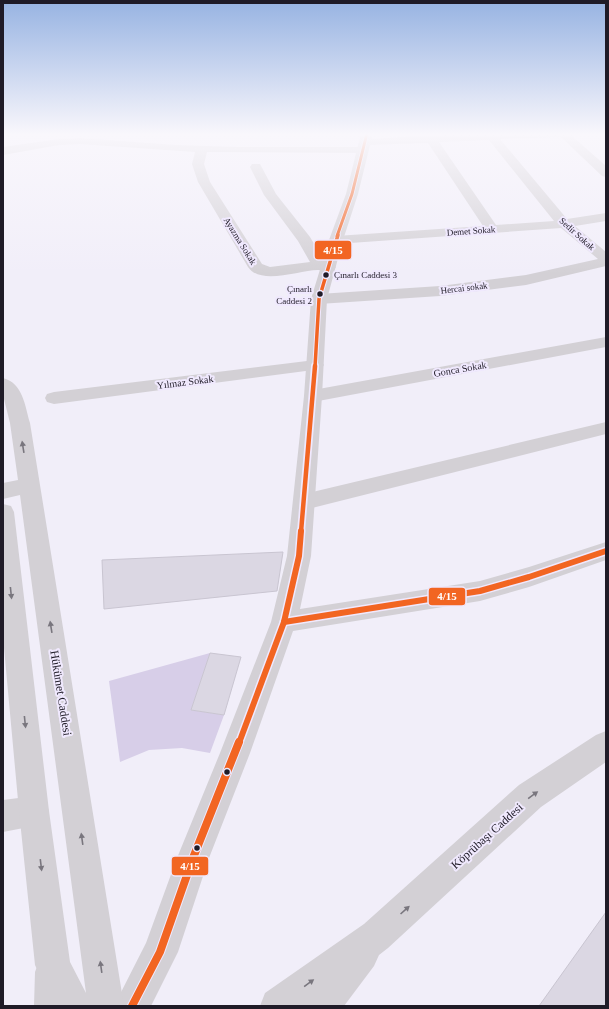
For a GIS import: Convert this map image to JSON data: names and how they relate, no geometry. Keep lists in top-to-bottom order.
{
  "streets": {
    "street": [
      "Demet Sokak",
      "Sedir Sokak",
      "Ayazma Sokak",
      "Hercai sokak",
      "Gonca Sokak",
      "Yılmaz Sokak",
      "Hükümet Caddesi",
      "Köprübaşı Caddesi"
    ]
  },
  "crossings": [
    ["Demet Sokak", "Sedir Sokak"],
    ["Sedir Sokak", "Hercai sokak"]
  ],
  "one_way": ["Köprübaşı Caddesi"],
  "places": ["Çınarlı Caddesi 3", "Çınarlı Caddesi 2"],
  "lines": ["transit line 4/15"]
}
